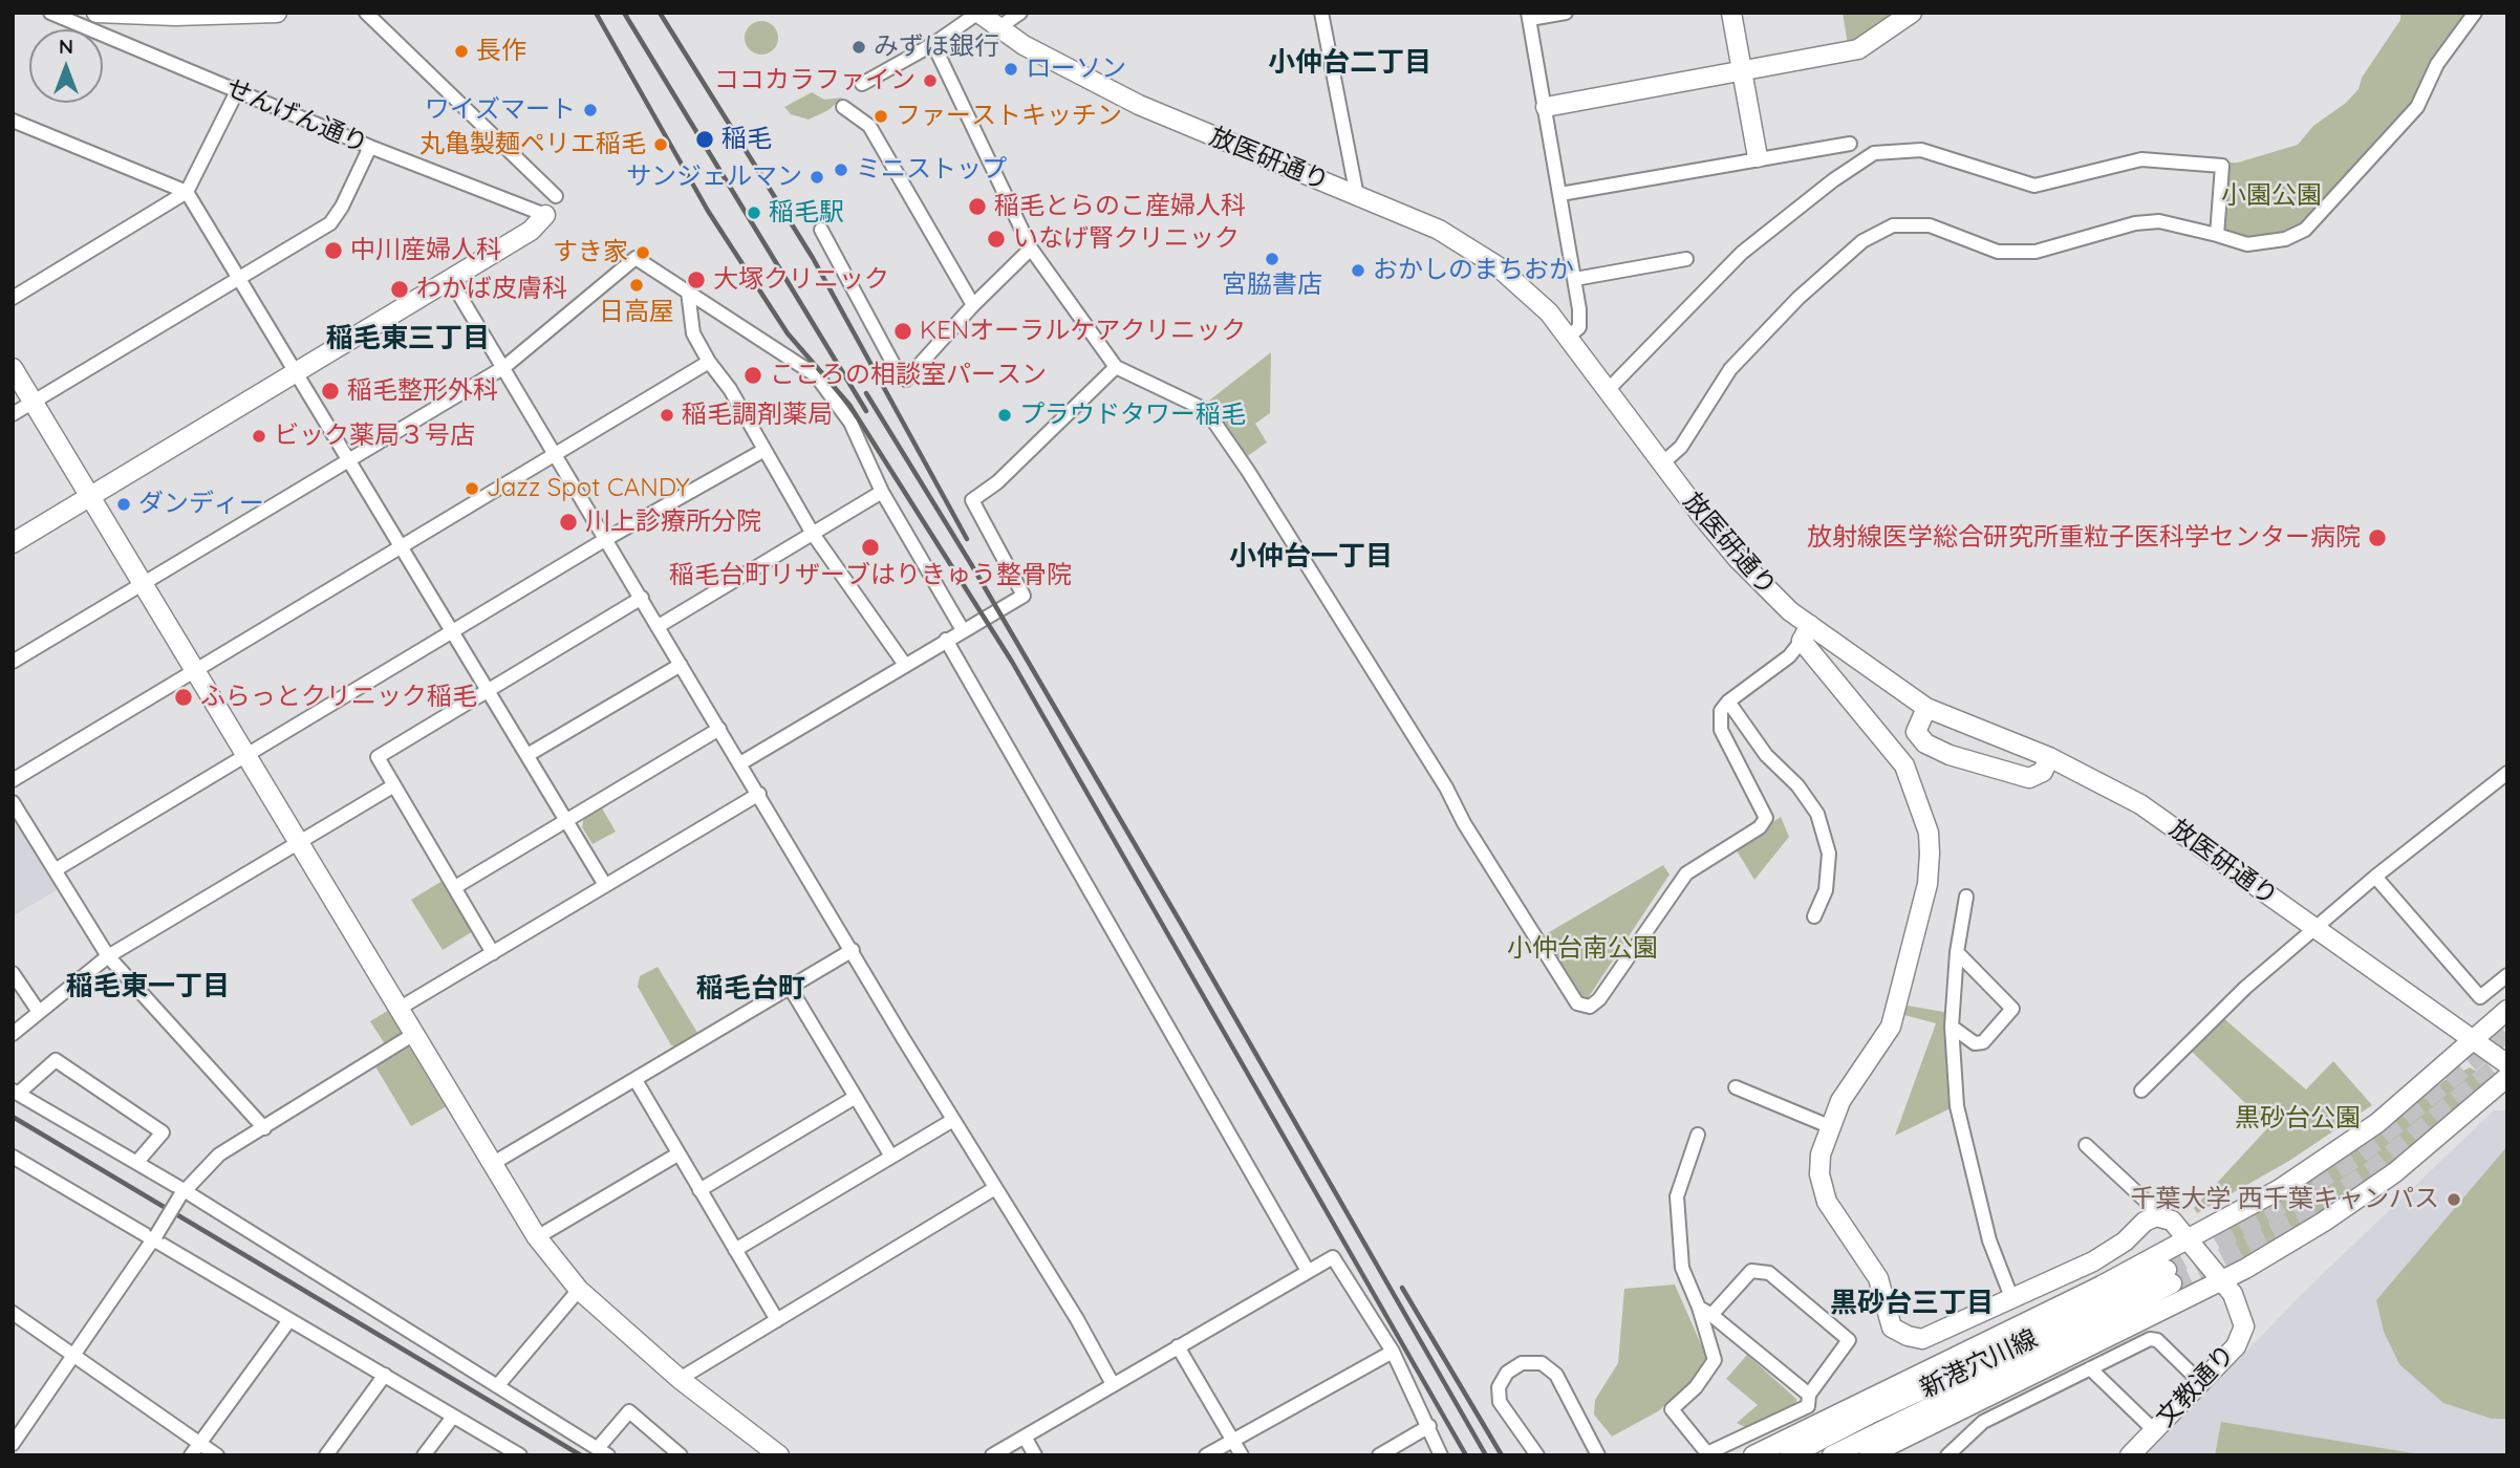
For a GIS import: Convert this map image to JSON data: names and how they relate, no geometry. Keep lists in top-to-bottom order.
{
  "streets": {
    "street": [
      "せんげん通り",
      "放医研通り",
      "新港穴川線",
      "文教通り"
    ]
  },
  "districts": [
    "小仲台二丁目",
    "稲毛東三丁目",
    "小仲台一丁目",
    "稲毛東一丁目",
    "稲毛台町",
    "黒砂台三丁目"
  ],
  "parks": ["小園公園", "小仲台南公園", "黒砂台公園"],
  "places": [
    "みずほ銀行",
    "長作",
    "ローソン",
    "ココカラファイン",
    "ワイズマート",
    "ファーストキッチン",
    "稲毛",
    "丸亀製麺ペリエ稲毛",
    "ミニストップ",
    "サンジェルマン",
    "稲毛とらのこ産婦人科",
    "稲毛駅",
    "いなげ腎クリニック",
    "中川産婦人科",
    "すき家",
    "宮脇書店",
    "おかしのまちおか",
    "大塚クリニック",
    "日高屋",
    "わかば皮膚科",
    "KENオーラルケアクリニック",
    "こころの相談室パースン",
    "稲毛整形外科",
    "稲毛調剤薬局",
    "プラウドタワー稲毛",
    "ビック薬局３号店",
    "Jazz Spot CANDY",
    "ダンディー",
    "川上診療所分院",
    "放射線医学総合研究所重粒子医科学センター病院",
    "稲毛台町リザーブはりきゅう整骨院",
    "ふらっとクリニック稲毛",
    "千葉大学 西千葉キャンパス"
  ],
  "north": "top"
}
